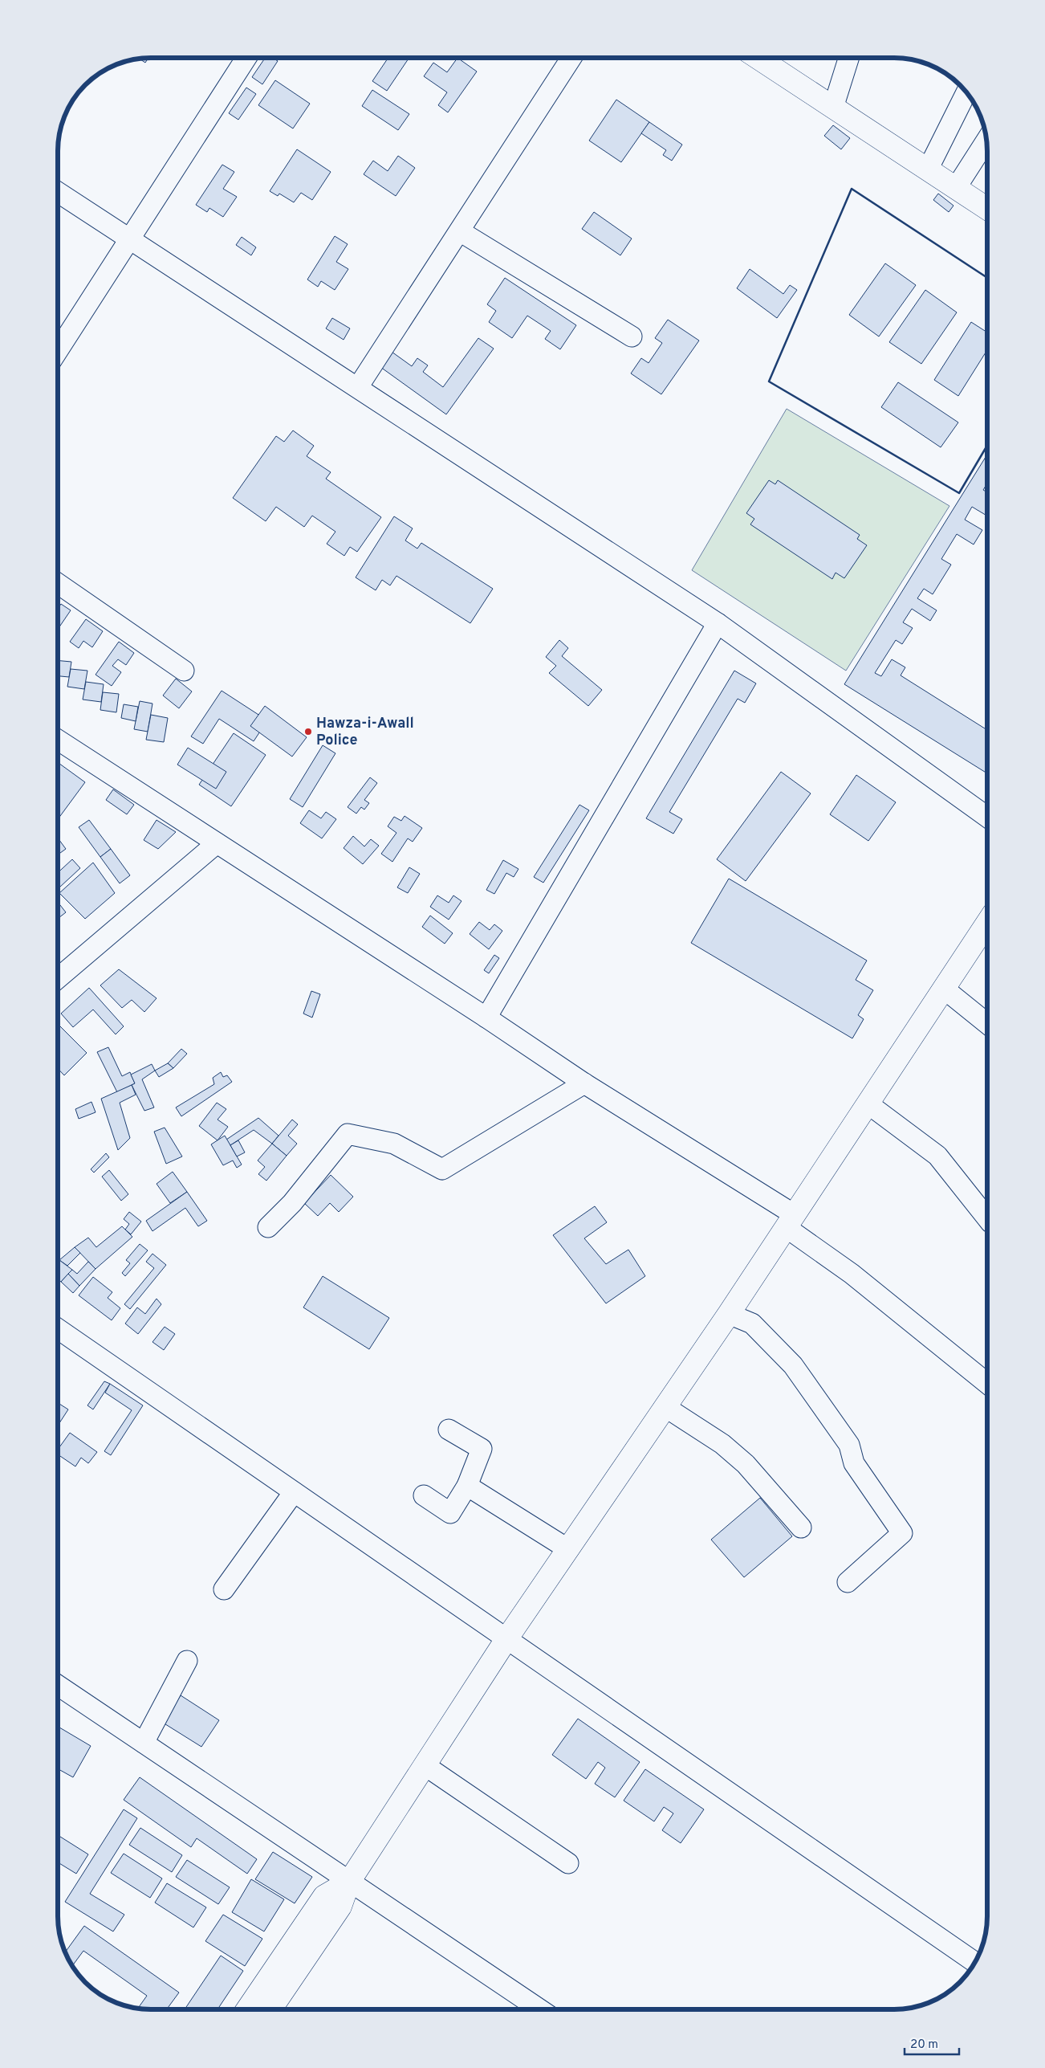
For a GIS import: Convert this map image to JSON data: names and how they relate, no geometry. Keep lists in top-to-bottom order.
{
  "places": ["Hawza-i-Awall Police"],
  "scale_bar": "20 m"
}
